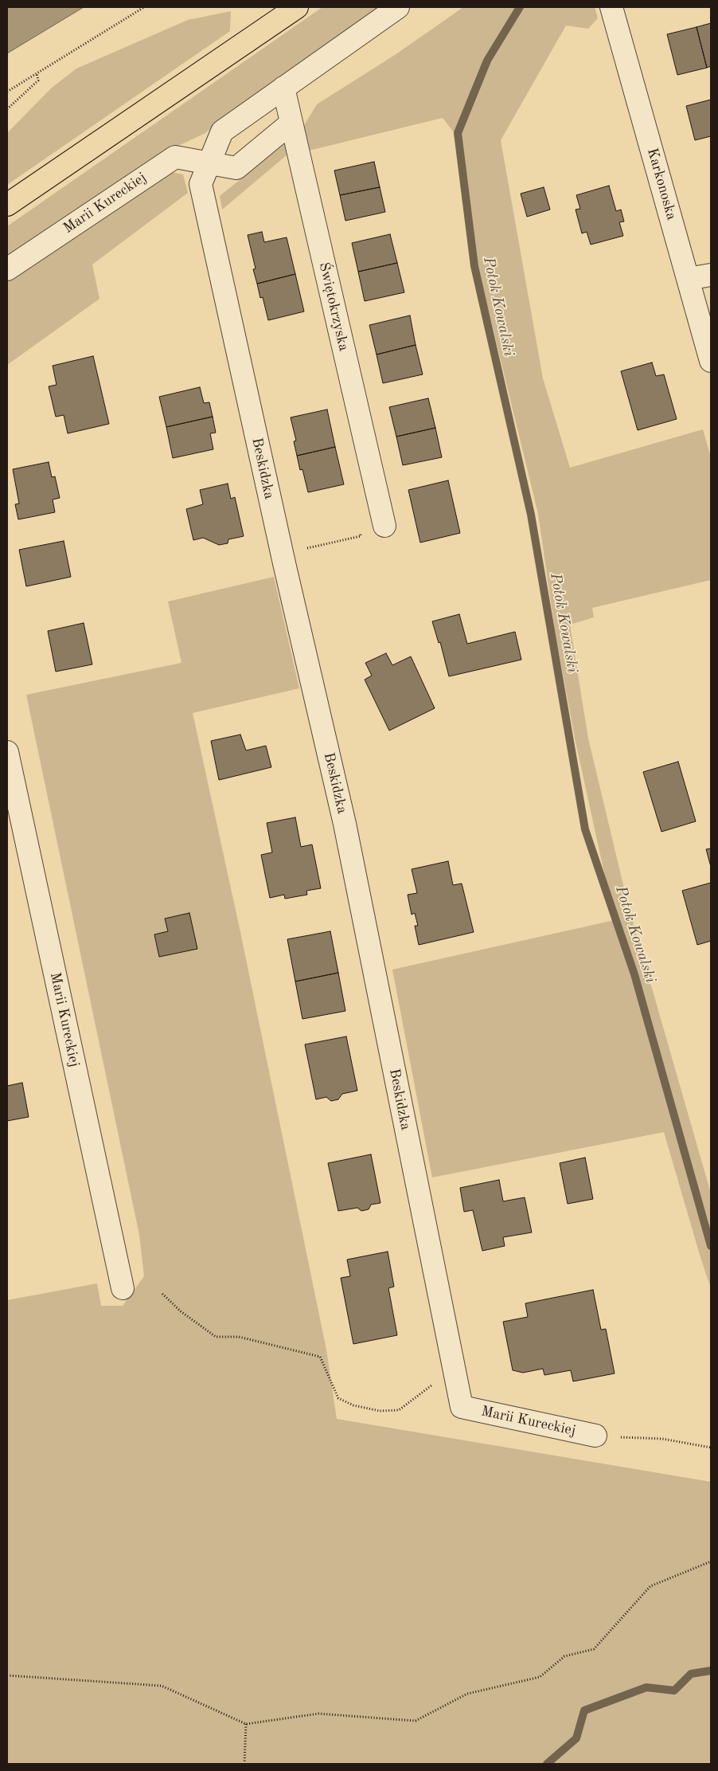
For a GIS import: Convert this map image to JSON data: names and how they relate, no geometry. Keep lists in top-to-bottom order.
{
  "streets": {
    "street": [
      "Karkonoska",
      "Marii Kureckiej",
      "Świętokrzyska",
      "Beskidzka"
    ]
  },
  "crossings": [
    ["Marii Kureckiej", "Świętokrzyska"],
    ["Marii Kureckiej", "Beskidzka"]
  ],
  "water": ["Potok Kowalski"]
}
